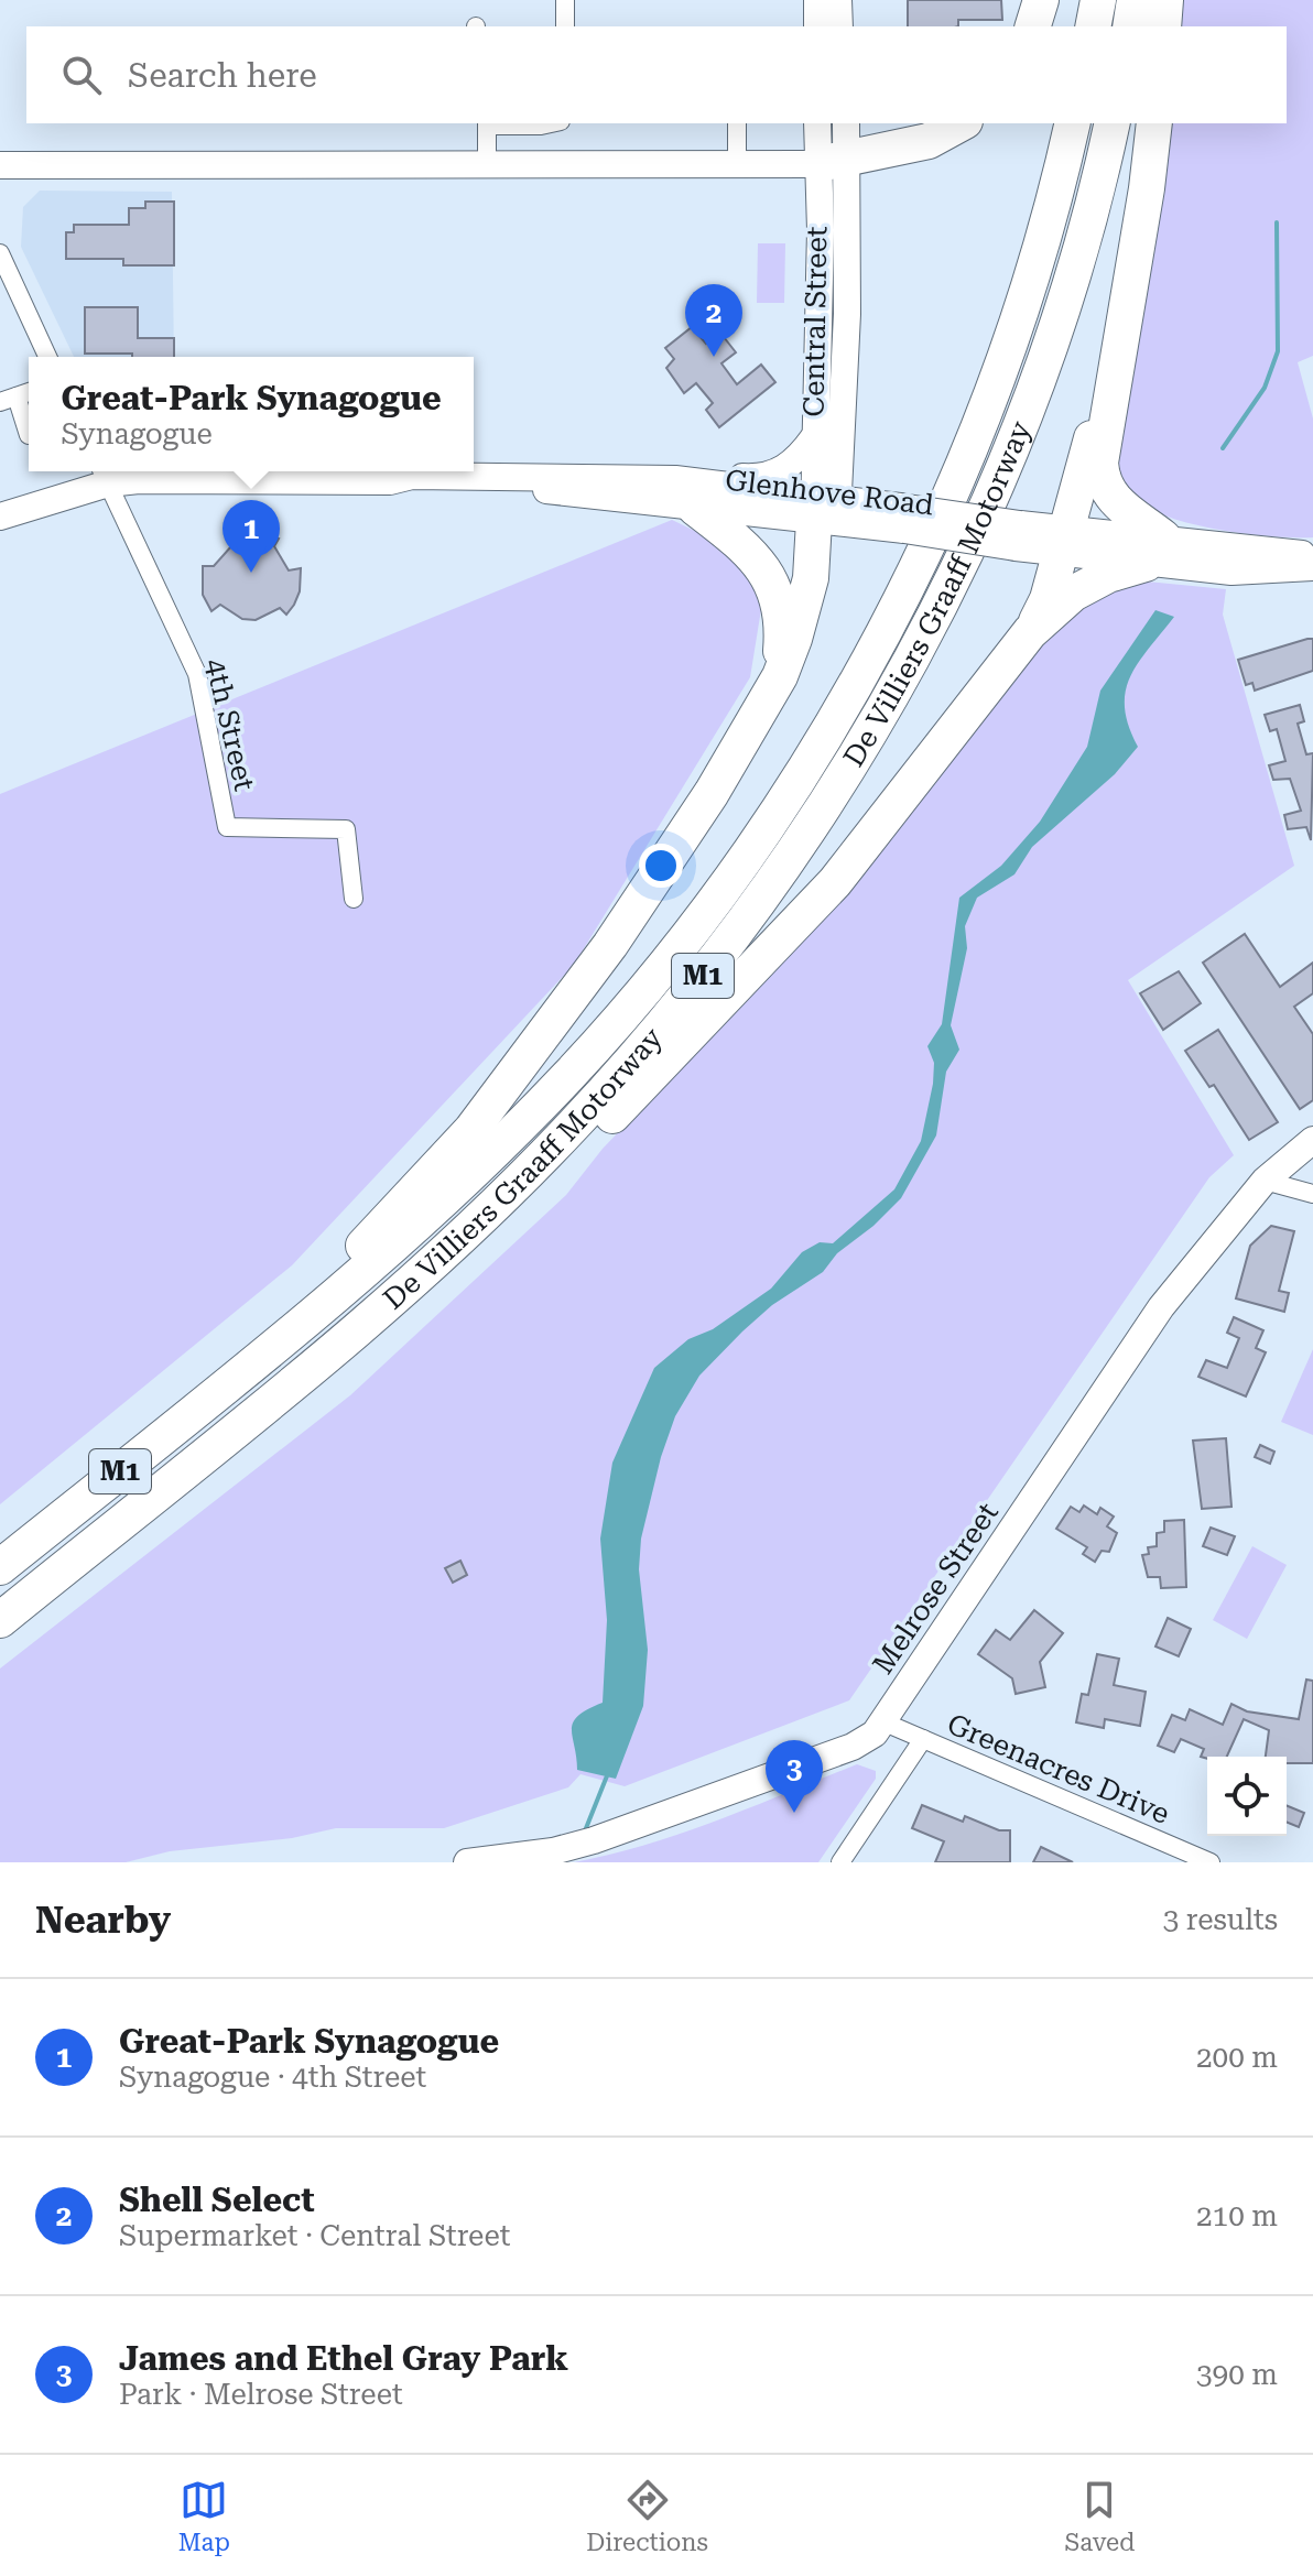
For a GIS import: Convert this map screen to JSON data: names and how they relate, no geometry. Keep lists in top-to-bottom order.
{
  "streets": {
    "highway": ["De Villiers Graaff Motorway", "M1"],
    "main road": ["Central Street", "Glenhove Road", "Melrose Street"],
    "street": ["4th Street", "Greenacres Drive"]
  },
  "crossings": [
    ["Central Street", "Glenhove Road"],
    ["Glenhove Road", "4th Street"],
    ["Melrose Street", "Greenacres Drive"]
  ],
  "page": {
    "search": "Search here",
    "pins": ["2", "1", "3"],
    "popup": ["Great-Park Synagogue", "Synagogue"],
    "heading": ["Nearby", "3 results"],
    "list": [
      {
        "mark": "1",
        "name": "Great-Park Synagogue",
        "note": "Synagogue · 4th Street",
        "value": "200 m"
      },
      {
        "mark": "2",
        "name": "Shell Select",
        "note": "Supermarket · Central Street",
        "value": "210 m"
      },
      {
        "mark": "3",
        "name": "James and Ethel Gray Park",
        "note": "Park · Melrose Street",
        "value": "390 m"
      }
    ],
    "nav": ["Map", "Directions", "Saved"]
  }
}
